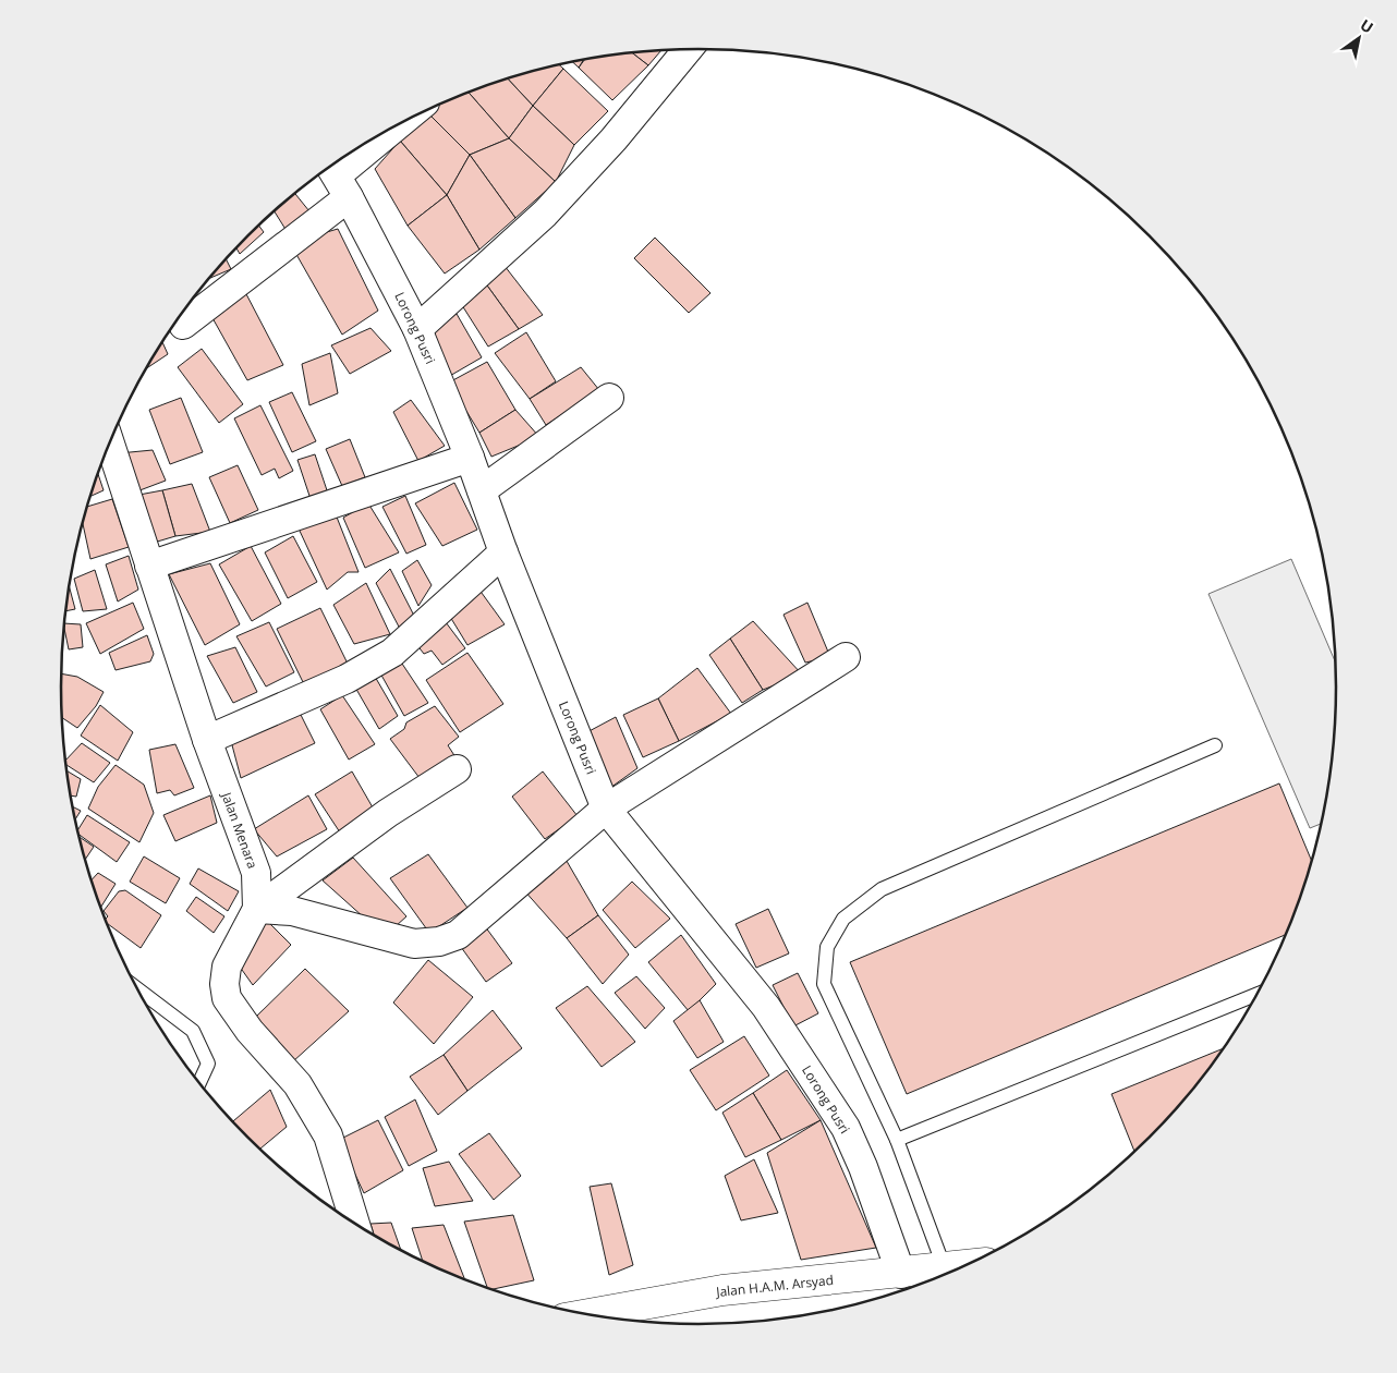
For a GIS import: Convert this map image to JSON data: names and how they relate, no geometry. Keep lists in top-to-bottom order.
{
  "streets": {
    "highway": ["Jalan H.A.M. Arsyad"],
    "street": ["Lorong Pusri", "Jalan Menara"]
  },
  "crossings": [
    ["Lorong Pusri", "Jalan H.A.M. Arsyad"]
  ],
  "north": "top right"
}
